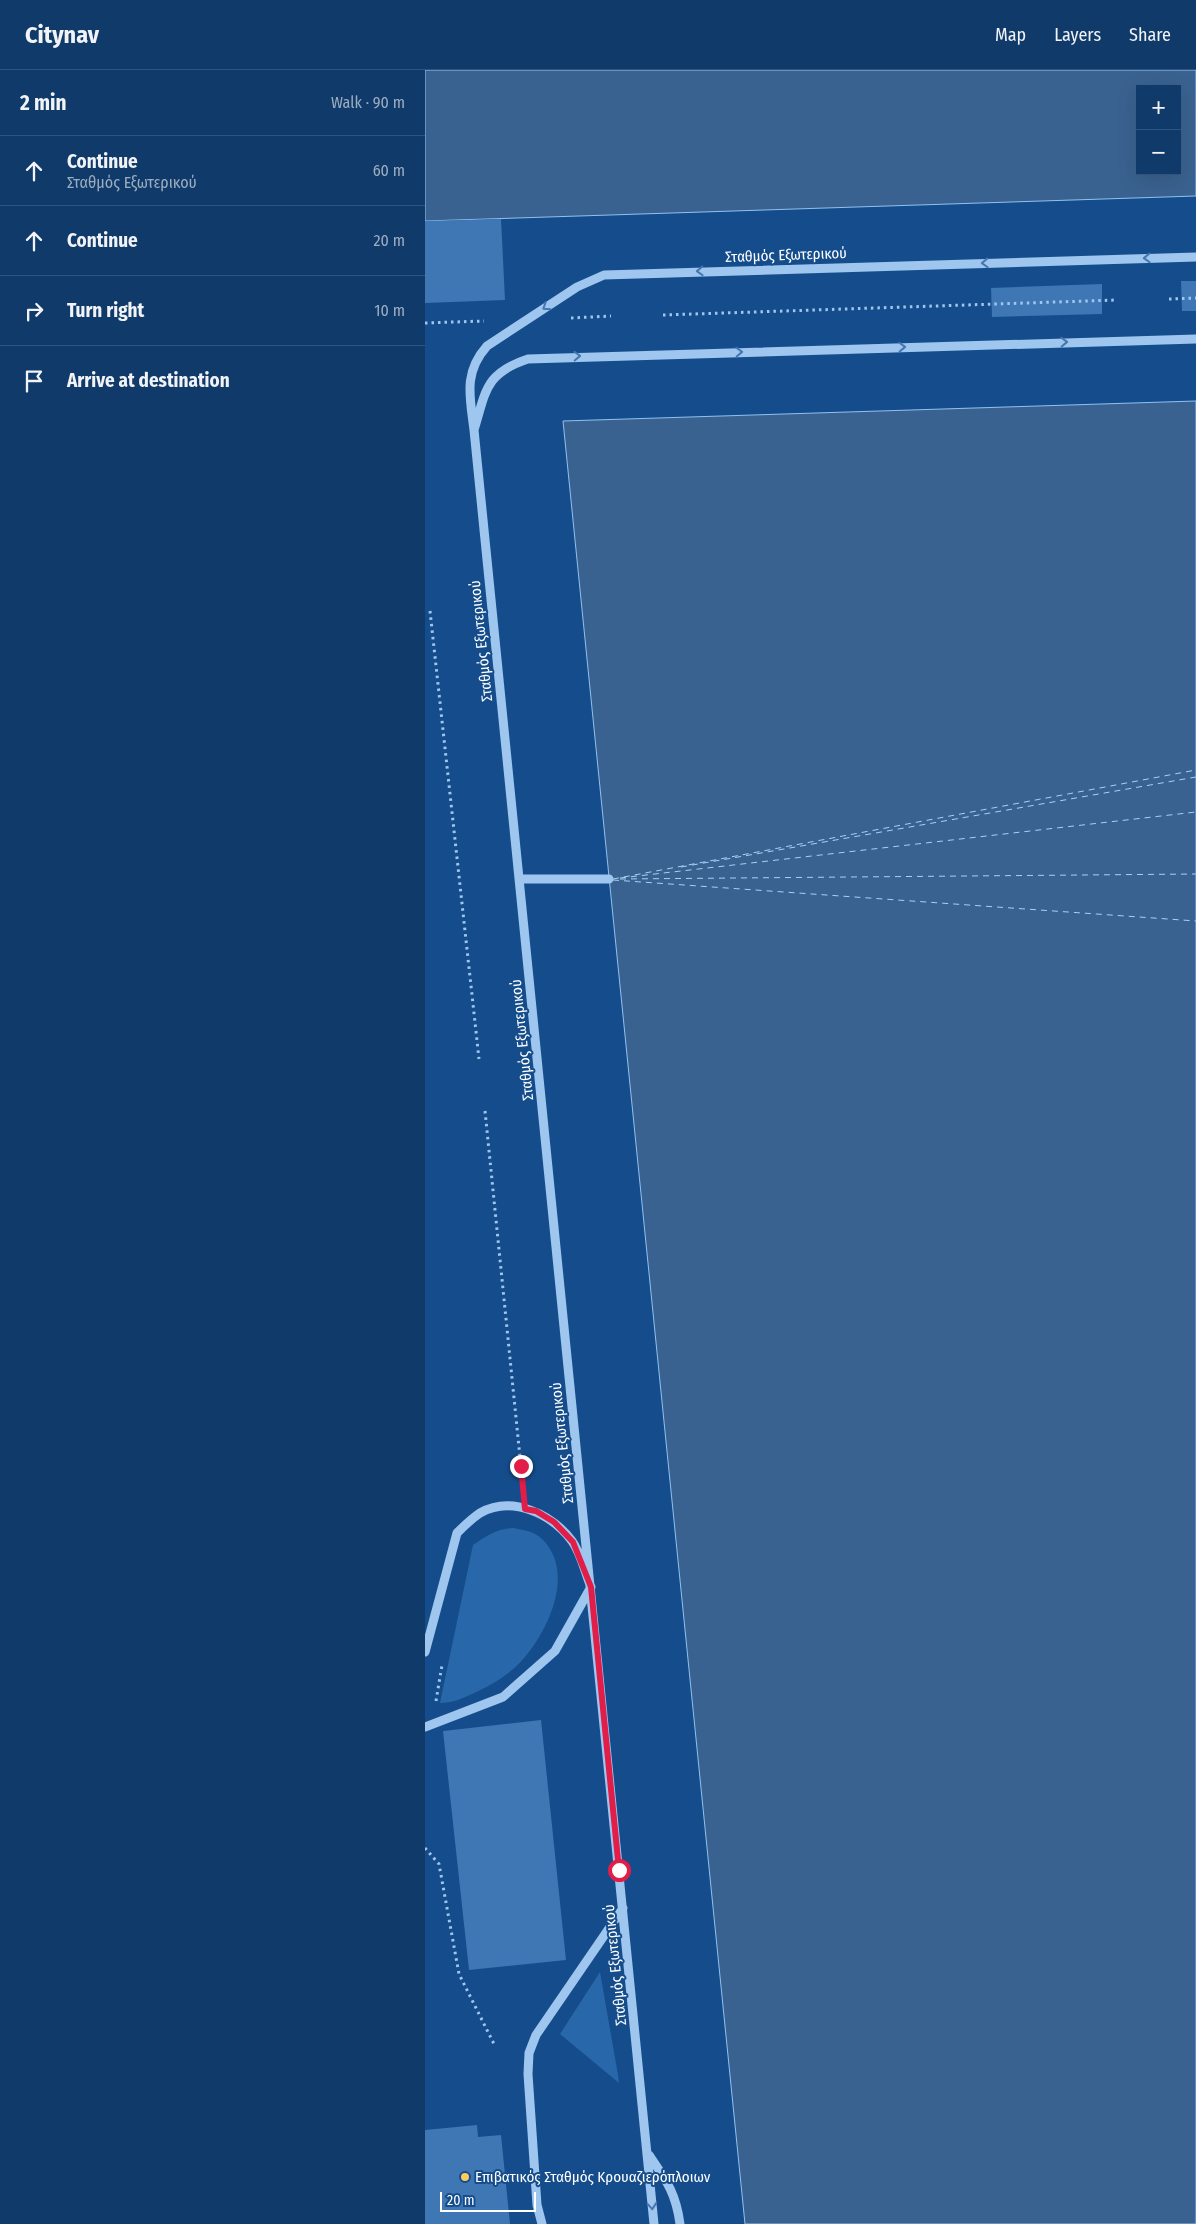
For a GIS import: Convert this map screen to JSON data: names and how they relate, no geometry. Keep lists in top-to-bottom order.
{
  "streets": {
    "lane": ["Σταθμός Εξωτερικού"]
  },
  "places": ["Επιβατικός Σταθμός Κρουαζιερόπλοιων"],
  "scale_bar": "20 m",
  "page": {
    "header": "Citynav",
    "nav": ["Map", "Layers", "Share"],
    "heading": ["2 min", "Walk · 90 m"],
    "map_buttons": ["+", "−"],
    "list": [
      ["Continue", "Σταθμός Εξωτερικού", "60 m"],
      ["Continue", "20 m"],
      ["Turn right", "10 m"],
      "Arrive at destination"
    ],
    "scale": "20 m"
  }
}
